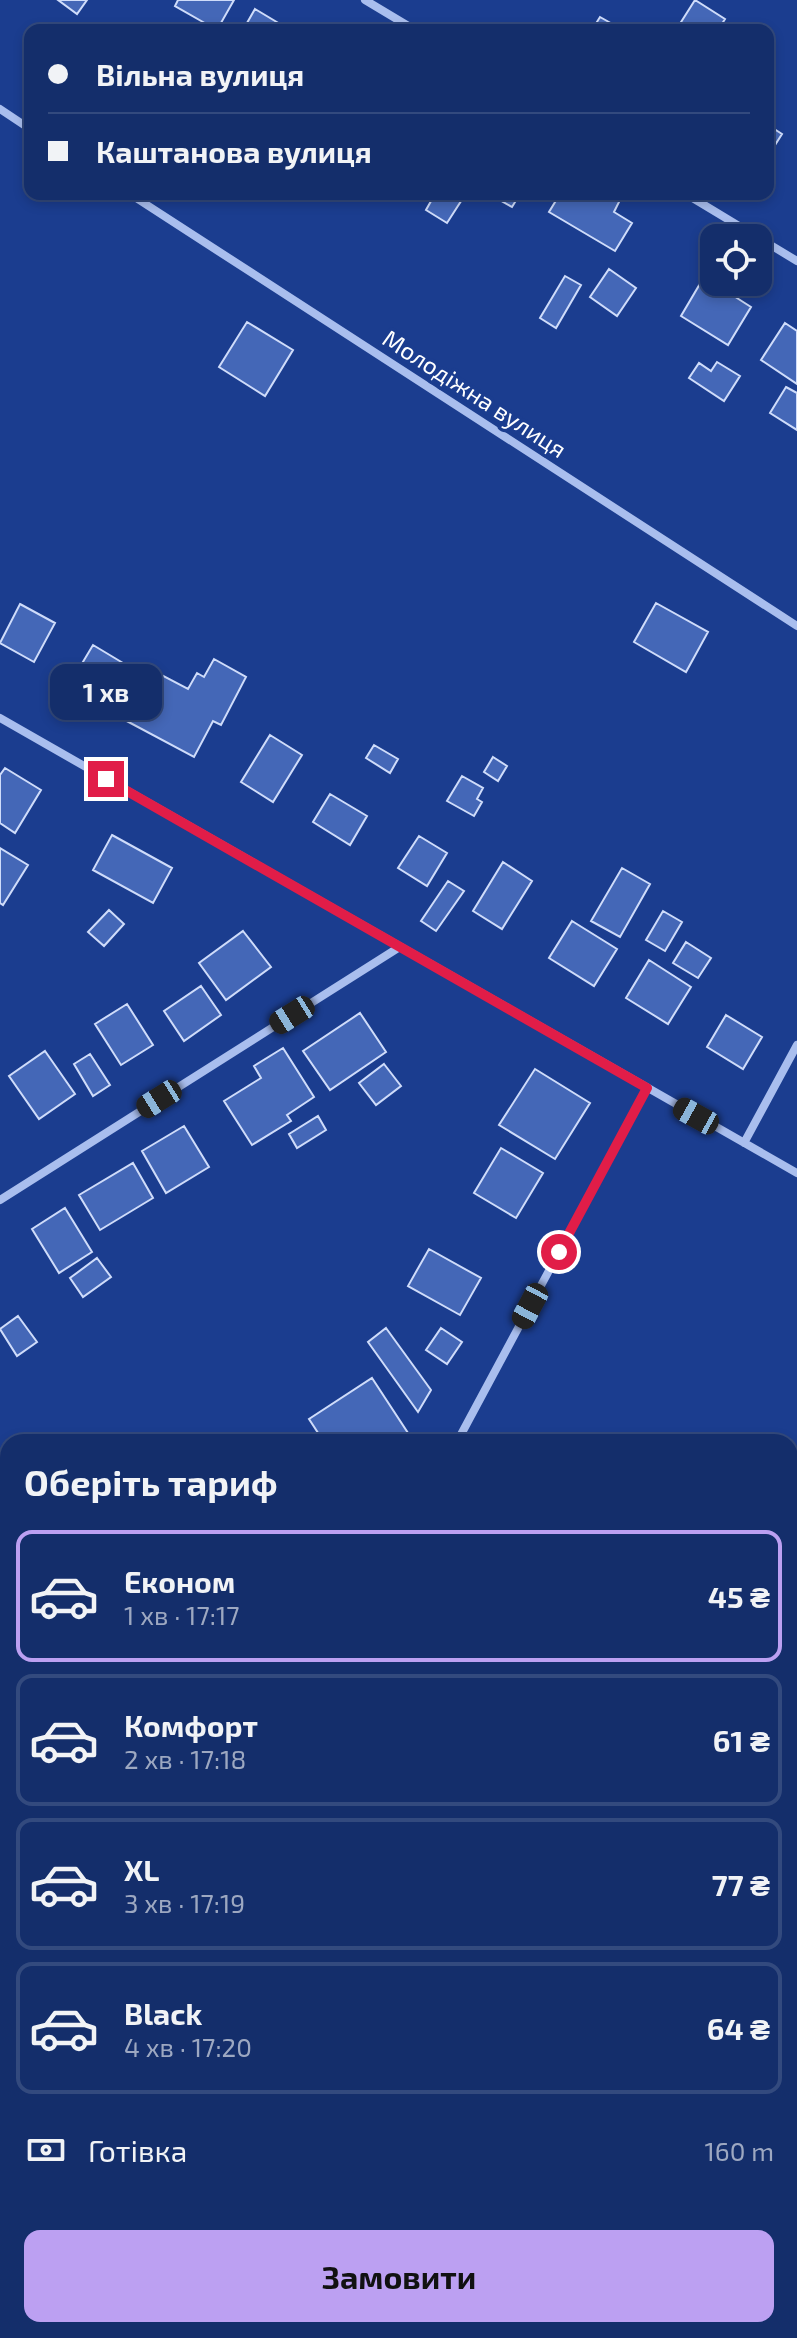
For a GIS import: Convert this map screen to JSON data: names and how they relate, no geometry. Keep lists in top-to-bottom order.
{
  "streets": {
    "street": ["Молодіжна вулиця"]
  },
  "page": {
    "banner": ["Вільна вулиця", "Каштанова вулиця"],
    "bubble": "1 хв",
    "heading": "Оберіть тариф",
    "list": [
      {
        "name": "Економ",
        "note": "1 хв · 17:17",
        "value": "45 ₴"
      },
      {
        "name": "Комфорт",
        "note": "2 хв · 17:18",
        "value": "61 ₴"
      },
      {
        "name": "XL",
        "note": "3 хв · 17:19",
        "value": "77 ₴"
      },
      {
        "name": "Black",
        "note": "4 хв · 17:20",
        "value": "64 ₴"
      }
    ],
    "pay": ["Готівка", "160 m"],
    "buttons": "Замовити"
  }
}
